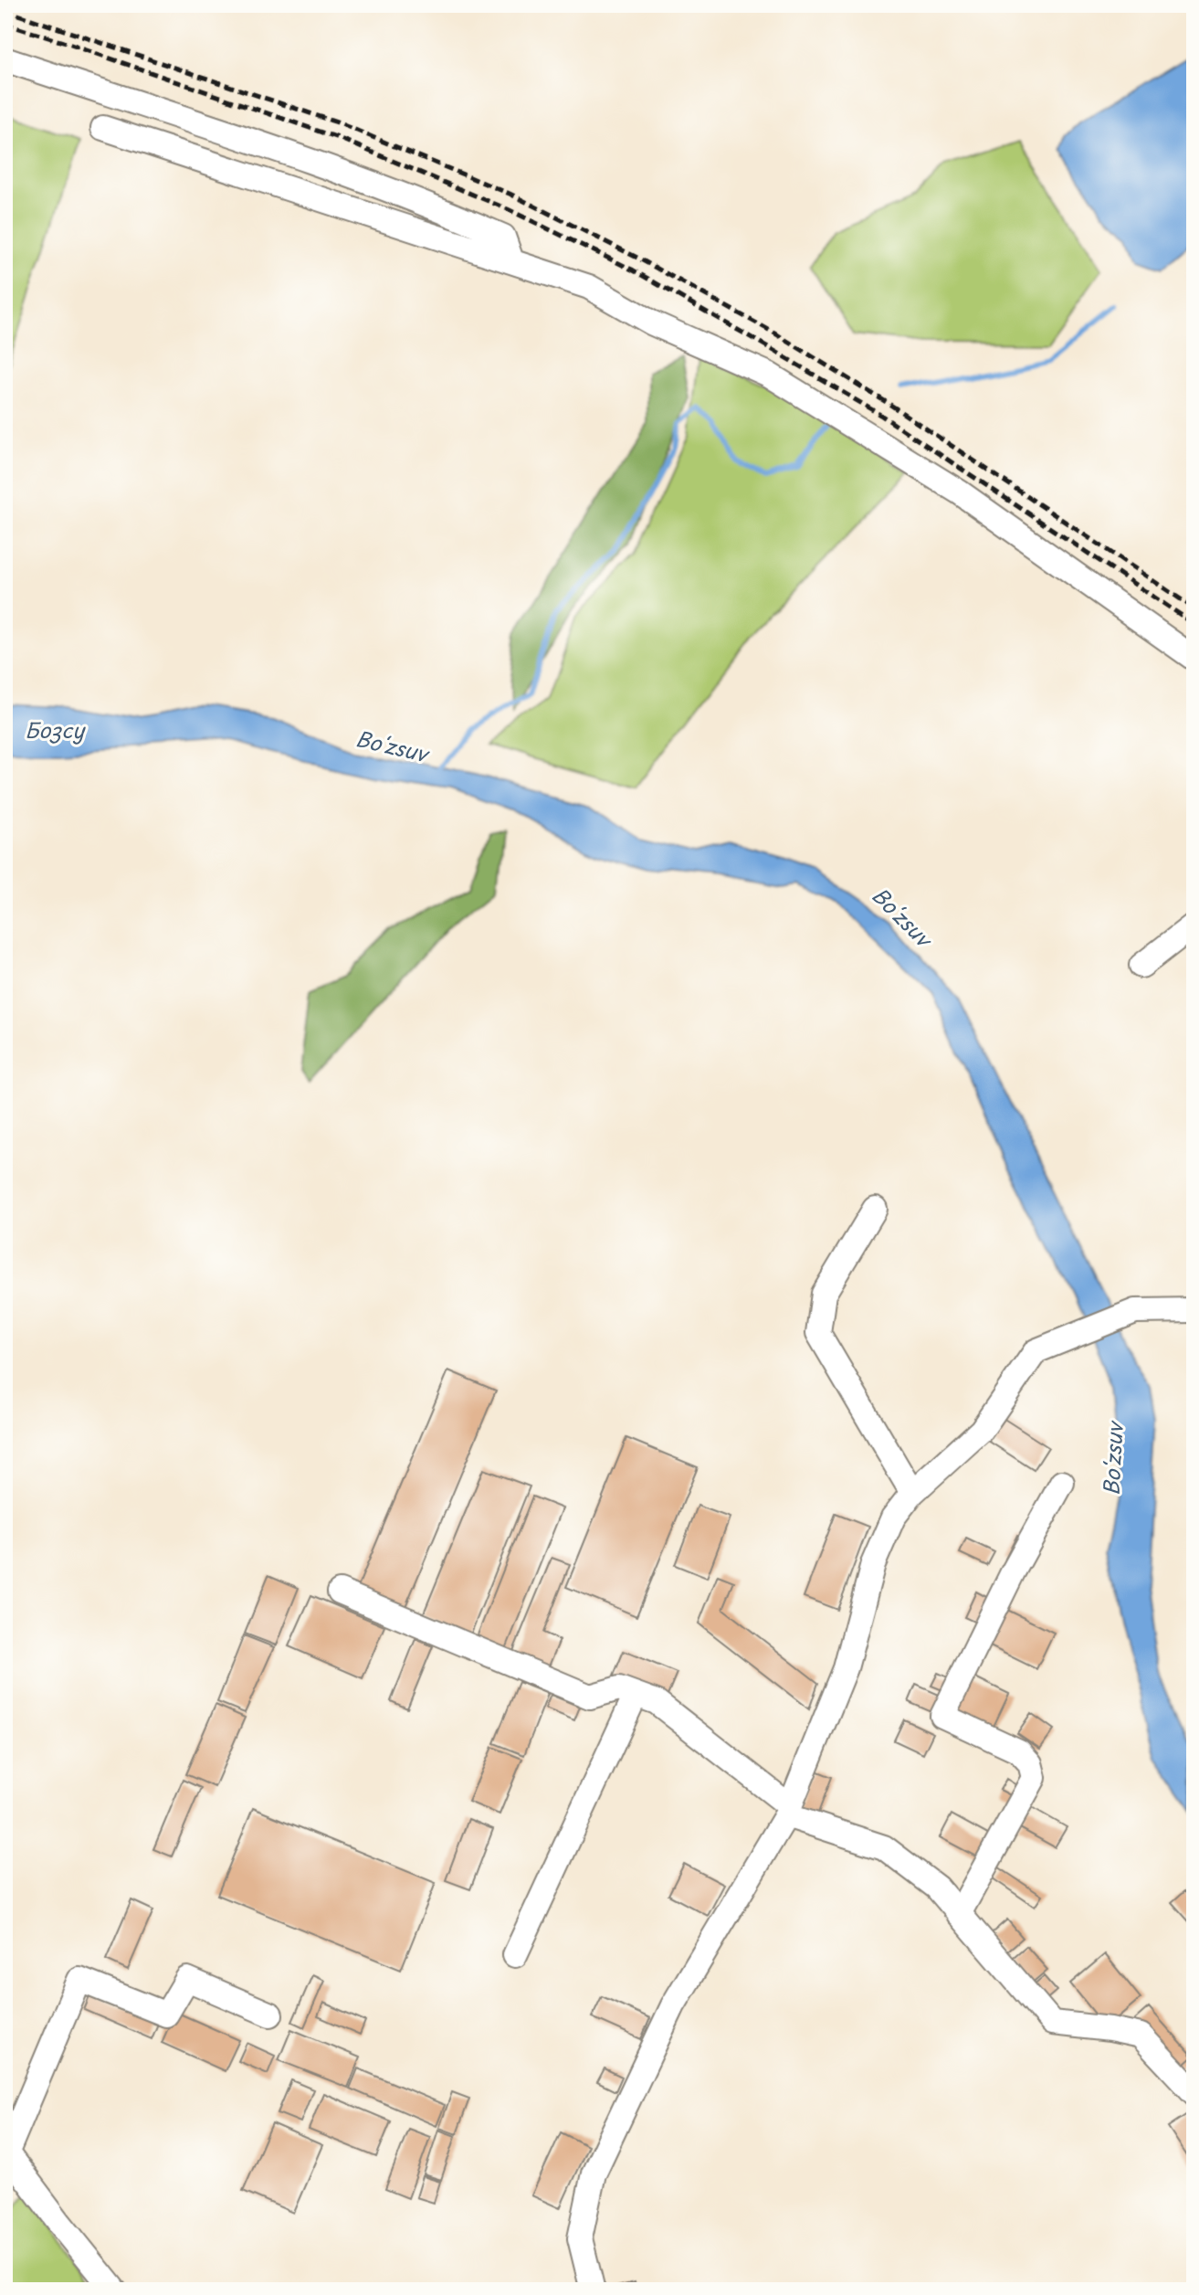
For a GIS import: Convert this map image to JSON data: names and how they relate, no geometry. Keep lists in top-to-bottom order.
{
  "water": ["Бозсу", "Boʻzsuv"]
}
